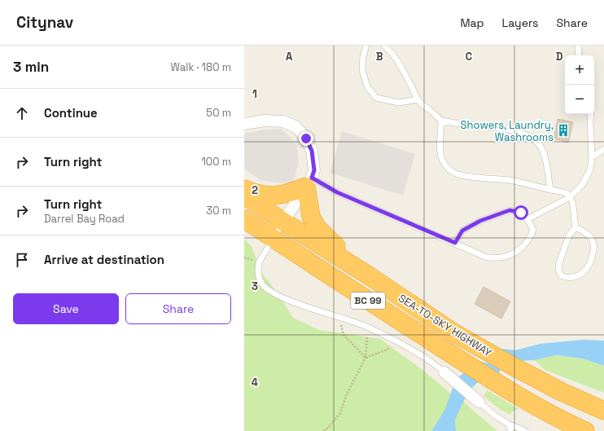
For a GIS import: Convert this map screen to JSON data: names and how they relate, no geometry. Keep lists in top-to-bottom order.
{
  "streets": {
    "highway": ["BC 99", "SEA-TO-SKY HIGHWAY"]
  },
  "places": {
    "building": ["Showers, Laundry, Washrooms"]
  },
  "page": {
    "header": "Citynav",
    "nav": ["Map", "Layers", "Share"],
    "heading": ["3 min", "Walk · 180 m"],
    "map_buttons": ["+", "−"],
    "list": [
      ["Continue", "50 m"],
      ["Turn right", "100 m"],
      ["Turn right", "Darrel Bay Road", "30 m"],
      "Arrive at destination"
    ],
    "buttons": ["Save", "Share"]
  },
  "grid": {
    "columns": [
      "A",
      "B",
      "C",
      "D"
    ],
    "rows": [
      "1",
      "2",
      "3",
      "4"
    ]
  }
}
